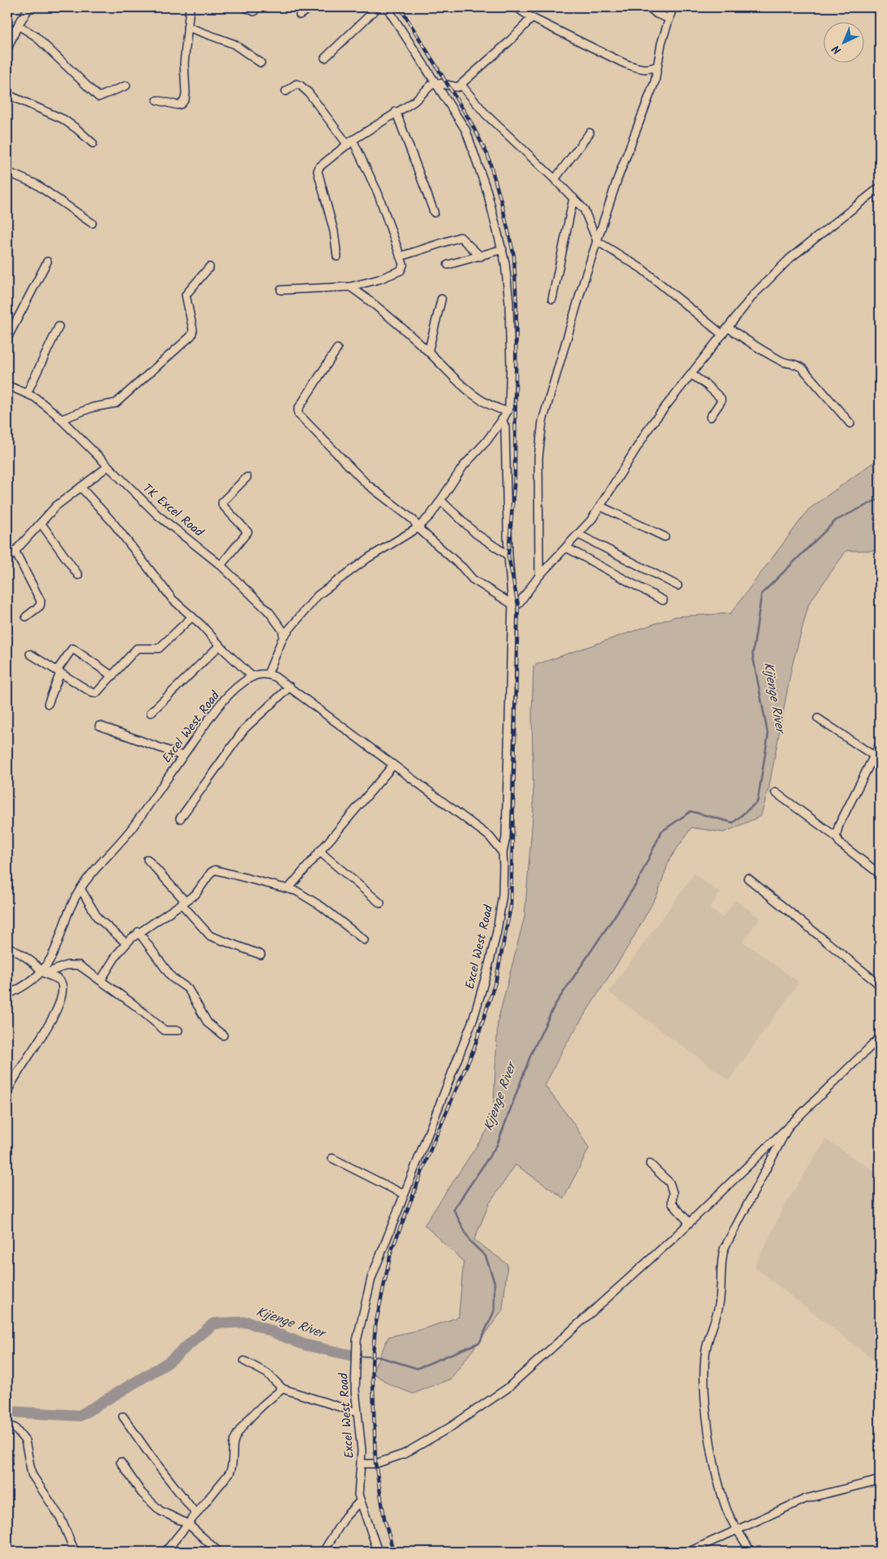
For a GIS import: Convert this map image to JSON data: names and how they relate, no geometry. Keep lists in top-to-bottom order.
{
  "streets": {
    "street": ["TK Excel Road", "Excel West Road"]
  },
  "water": ["Kijenge River"],
  "north": "bottom left"
}
